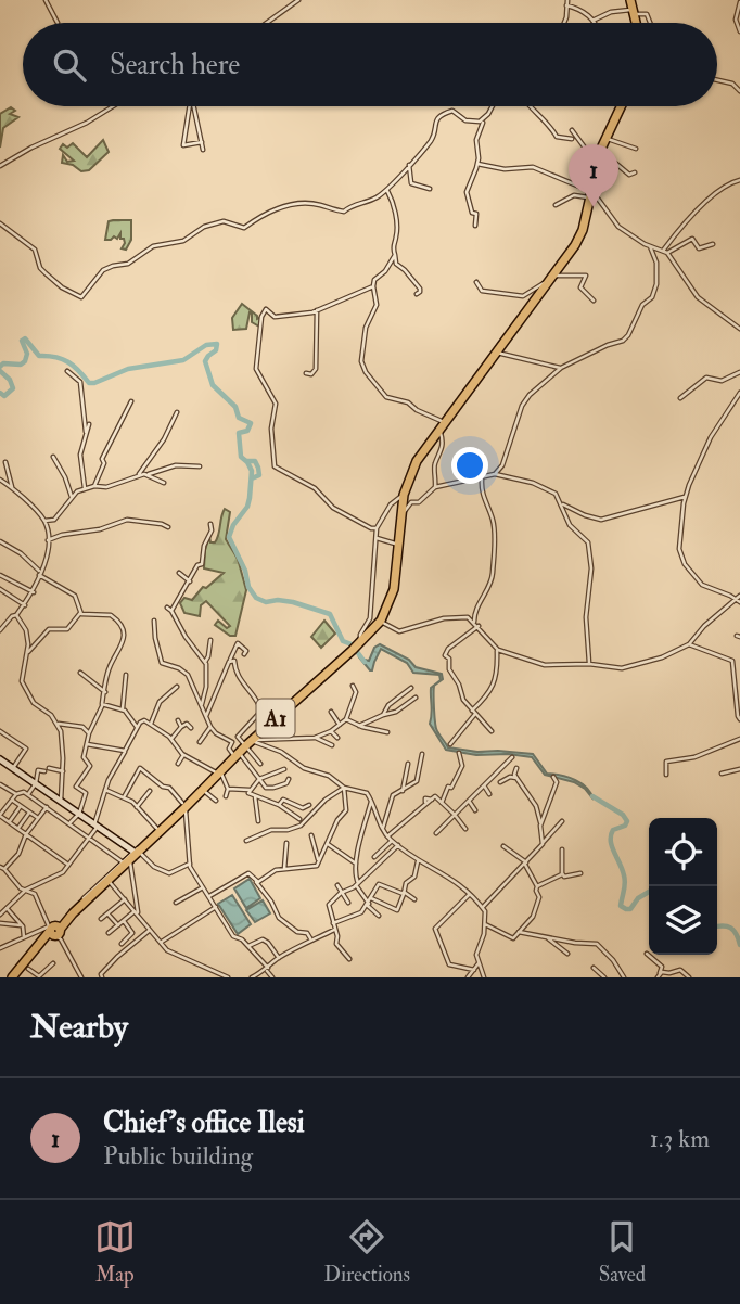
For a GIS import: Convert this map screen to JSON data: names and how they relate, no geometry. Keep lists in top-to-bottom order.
{
  "streets": {
    "highway": ["A1"]
  },
  "page": {
    "search": "Search here",
    "pins": "1",
    "heading": "Nearby",
    "list": [
      {
        "mark": "1",
        "name": "Chief's office Ilesi",
        "note": "Public building",
        "value": "1.3 km"
      }
    ],
    "nav": ["Map", "Directions", "Saved"]
  }
}
